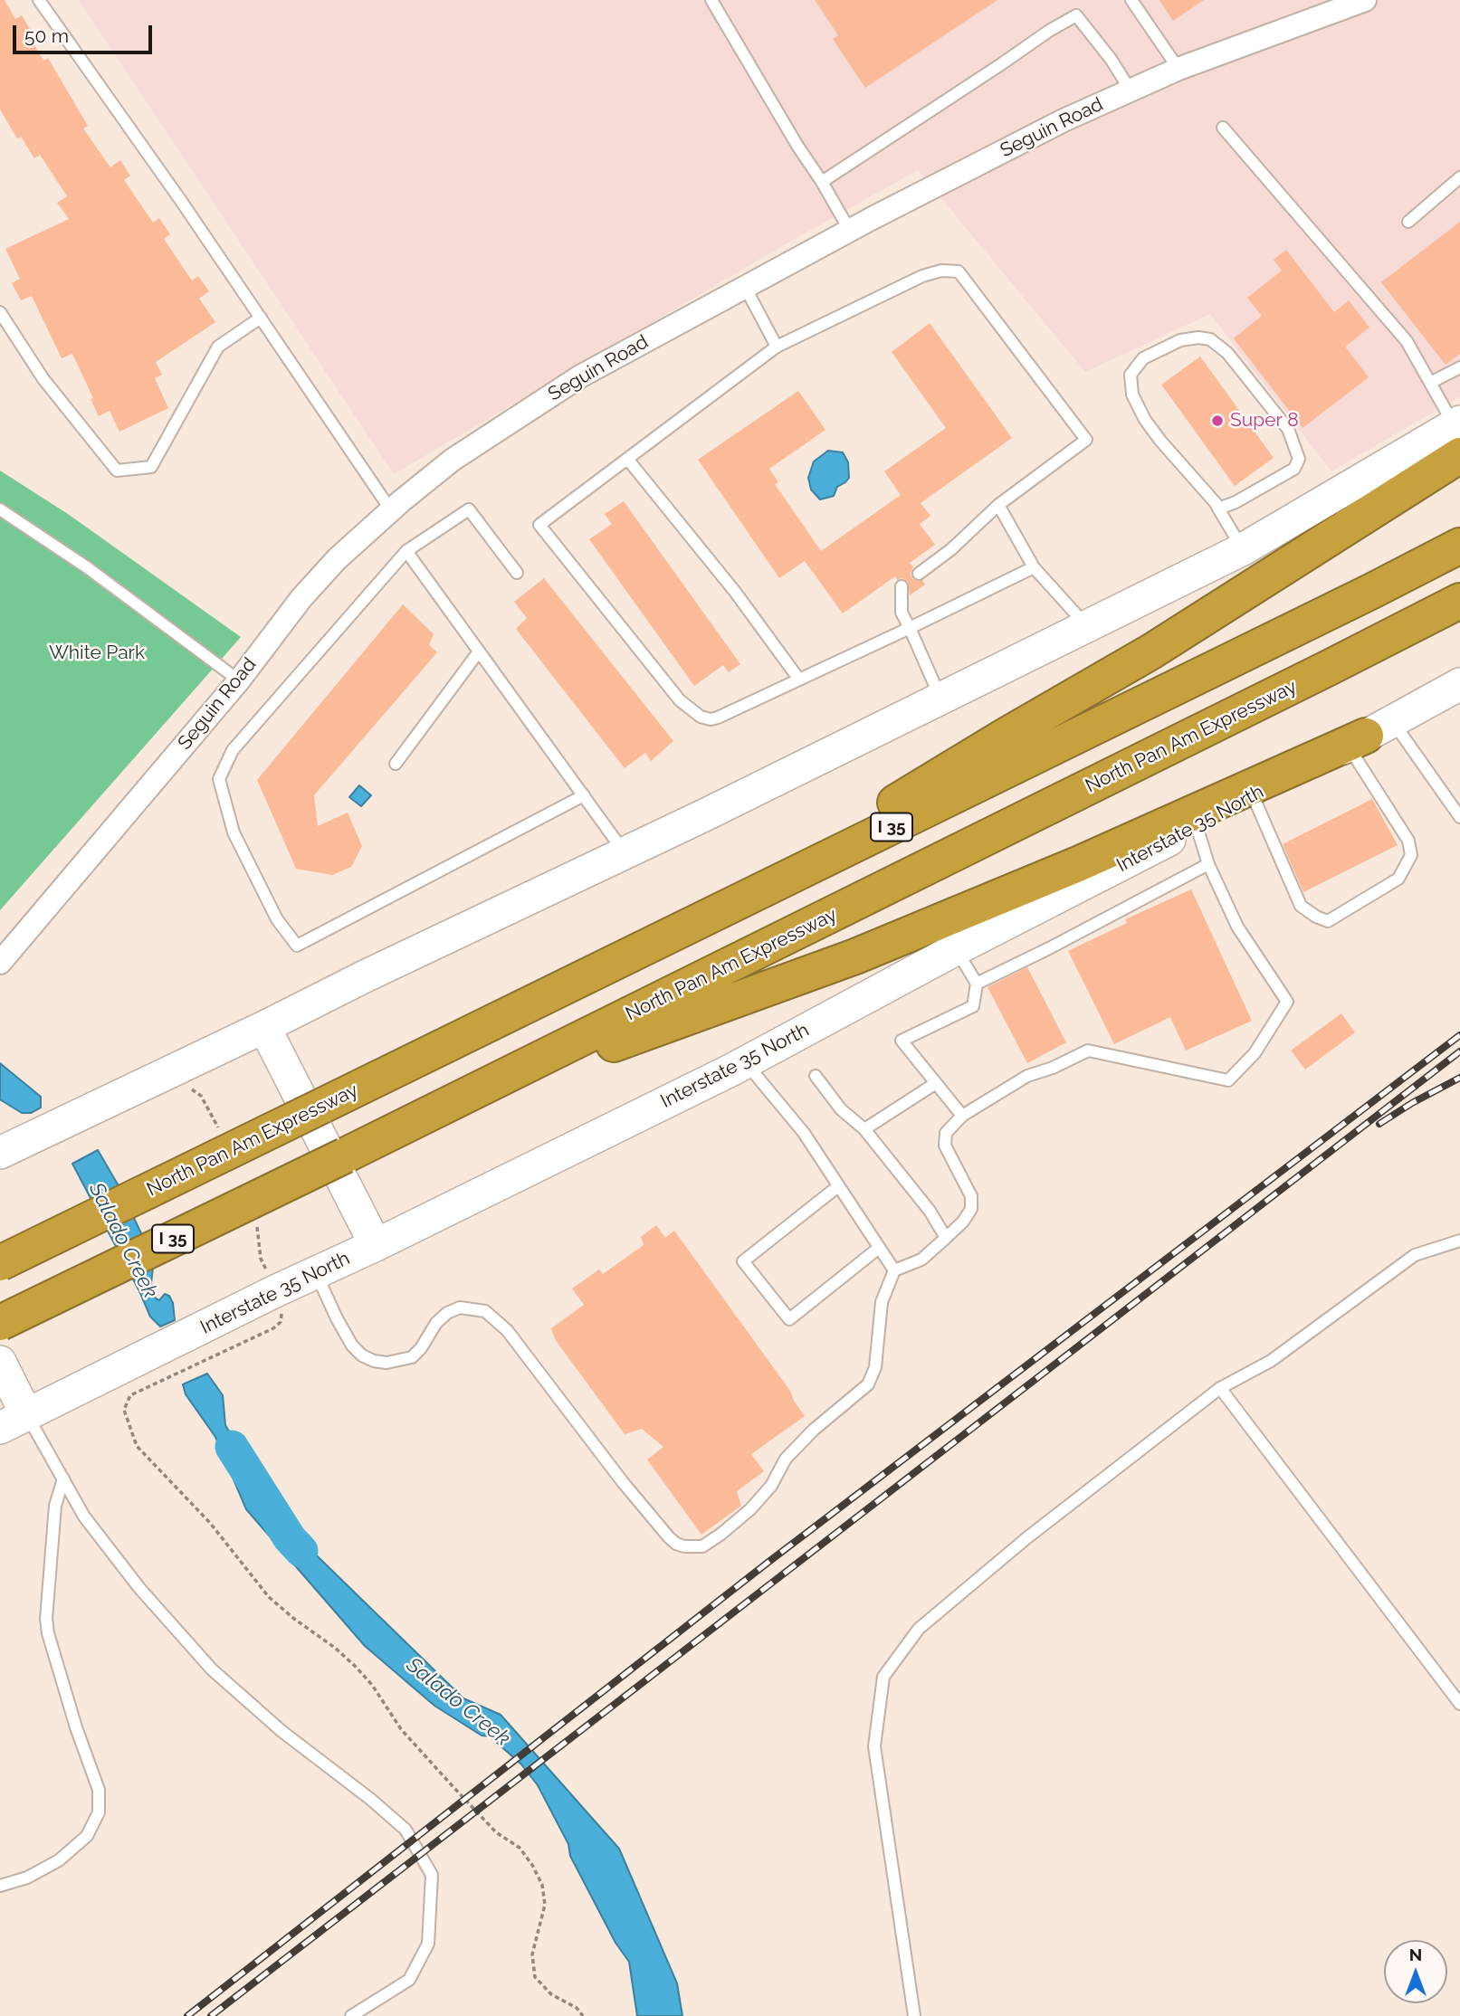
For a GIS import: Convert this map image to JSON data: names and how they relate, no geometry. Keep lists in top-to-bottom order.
{
  "streets": {
    "highway": ["North Pan Am Expressway", "I 35"],
    "main road": ["Interstate 35 North"],
    "street": ["Seguin Road"]
  },
  "water": ["Salado Creek"],
  "parks": ["White Park"],
  "places": ["Super 8"],
  "scale_bar": "50 m",
  "north": "top"
}
